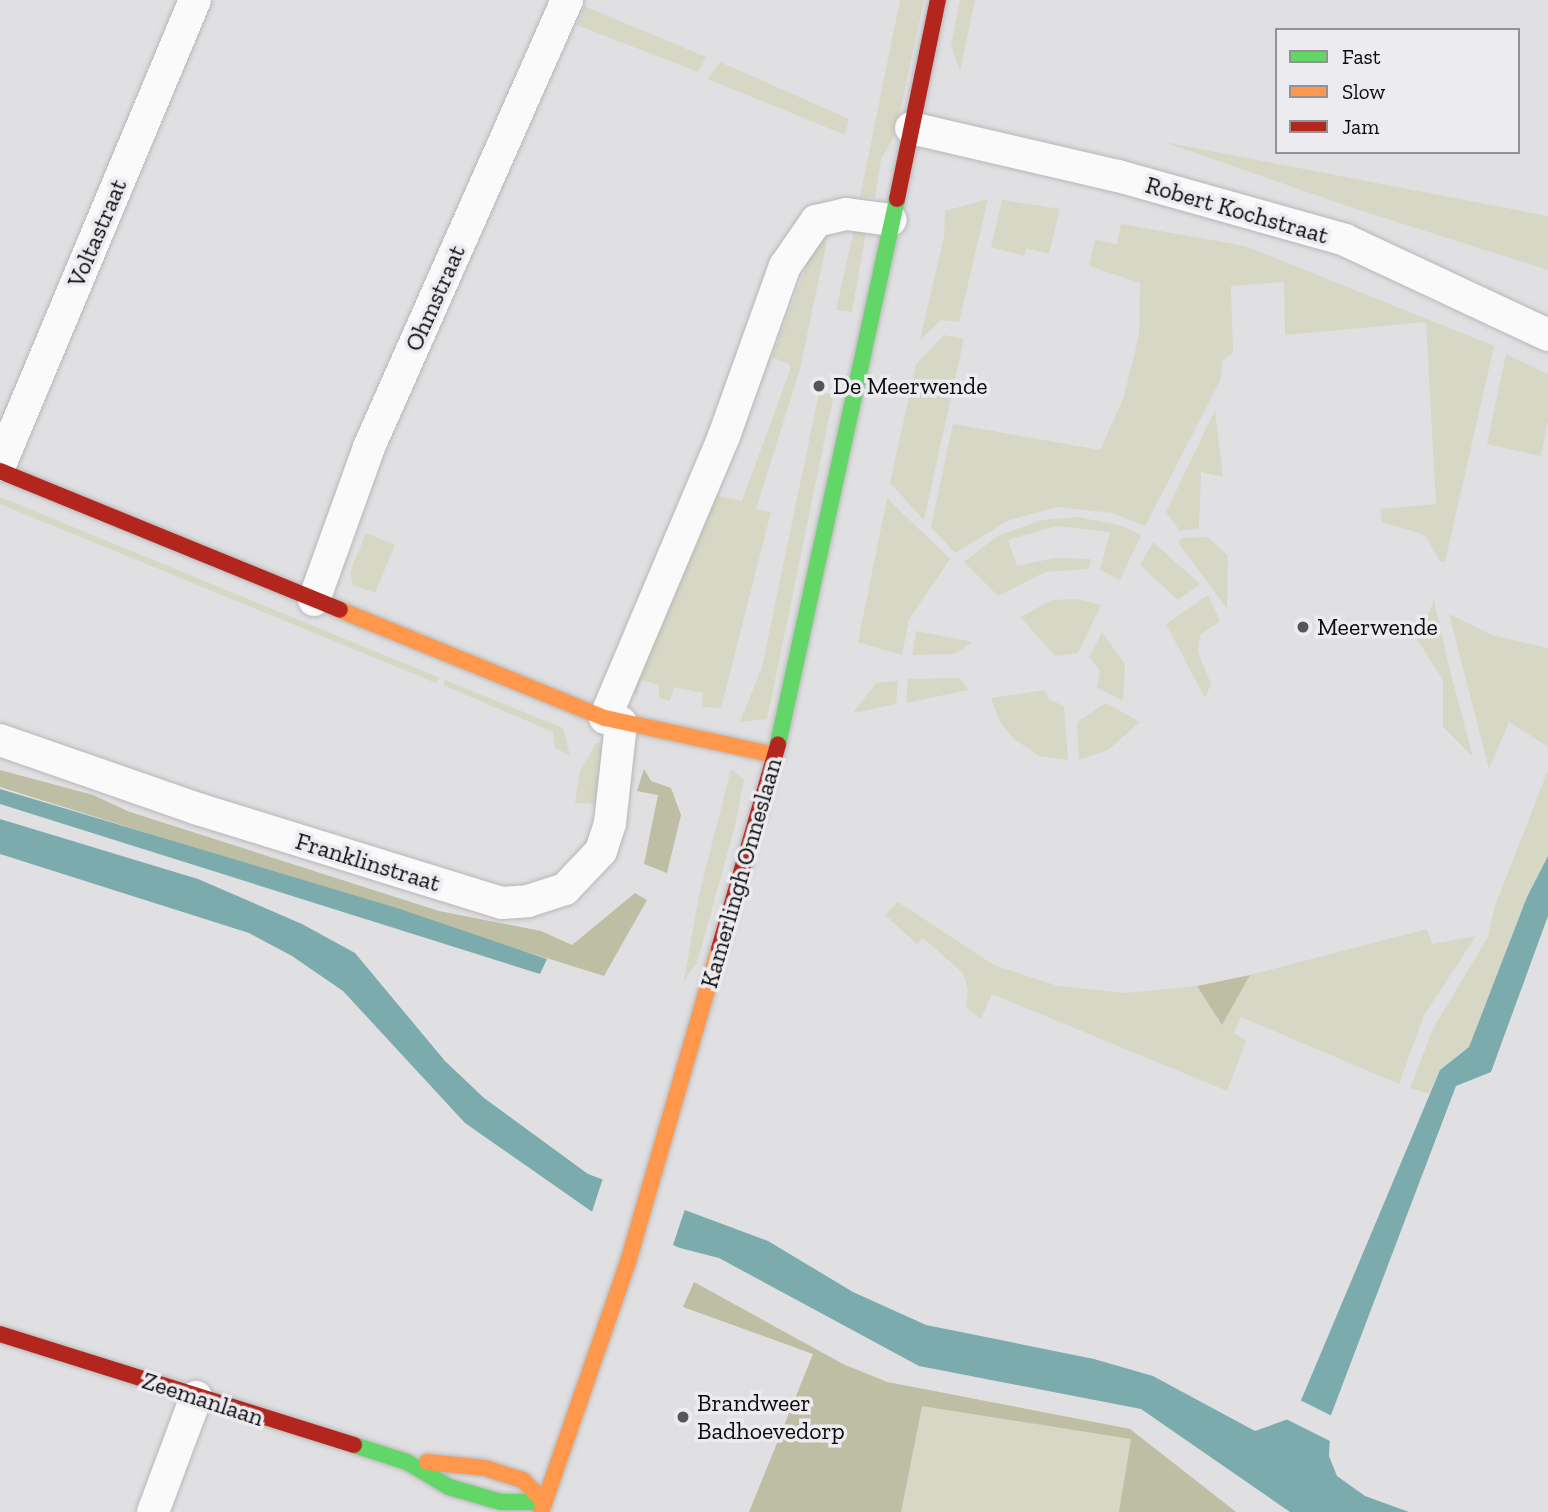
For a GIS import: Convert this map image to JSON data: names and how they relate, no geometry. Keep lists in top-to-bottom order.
{
  "streets": {
    "street": [
      "Robert Kochstraat",
      "Voltastraat",
      "Ohmstraat",
      "Franklinstraat",
      "Kamerlingh Onneslaan",
      "Zeemanlaan"
    ]
  },
  "crossings": [
    ["Robert Kochstraat", "Kamerlingh Onneslaan"],
    ["Kamerlingh Onneslaan", "Zeemanlaan"]
  ],
  "places": ["De Meerwende", "Meerwende", "Brandweer Badhoevedorp"],
  "legend": ["Fast", "Slow", "Jam"]
}
